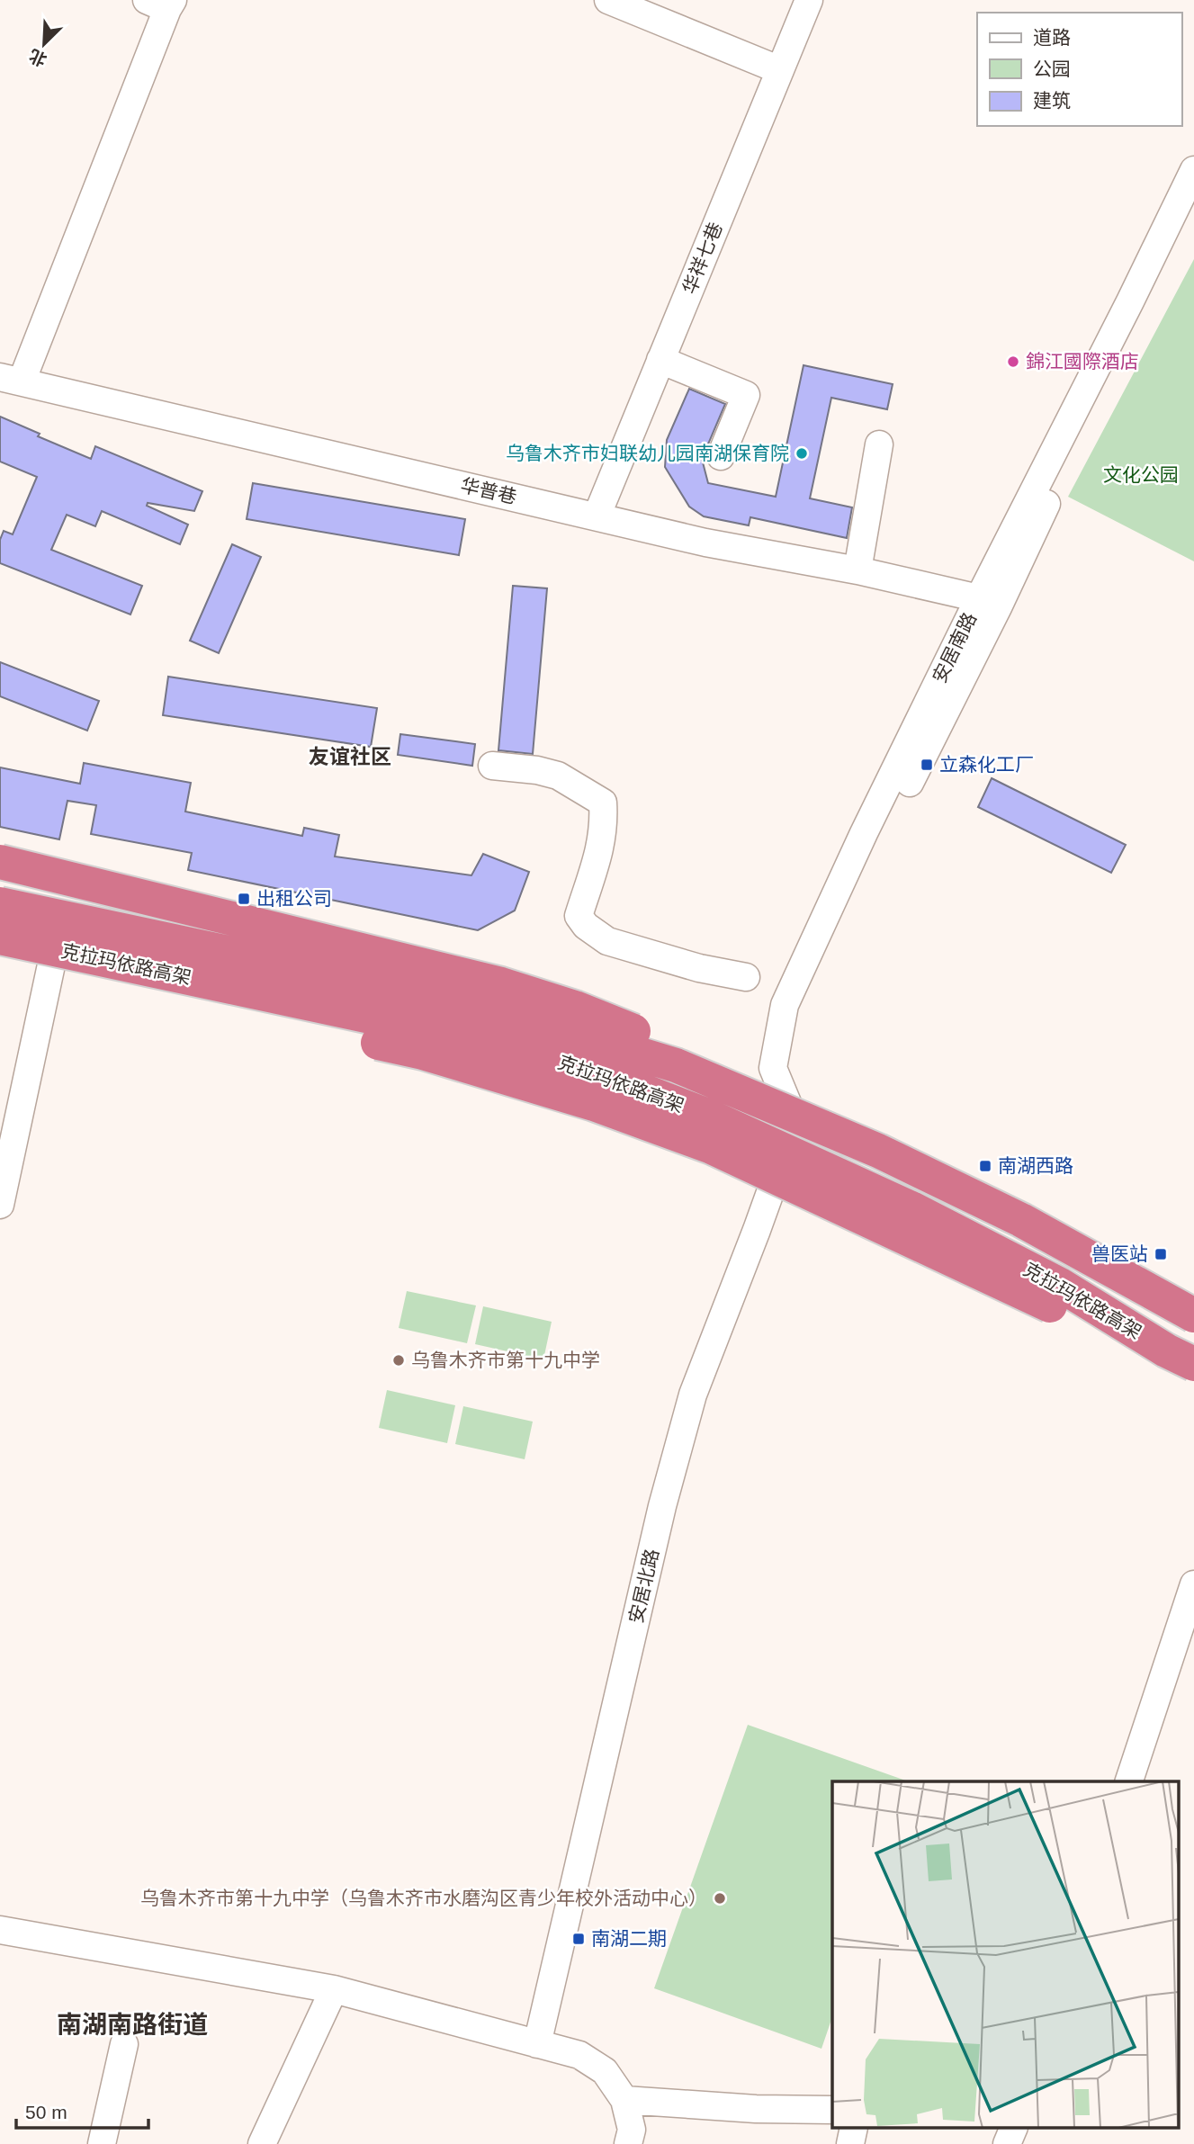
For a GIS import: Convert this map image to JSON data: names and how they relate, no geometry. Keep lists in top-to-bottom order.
{
  "streets": {
    "highway": ["克拉玛依路高架"],
    "street": [
      "华祥七巷",
      "华普巷",
      "安居南路",
      "安居北路"
    ]
  },
  "crossings": [
    ["华祥七巷", "华普巷"],
    ["华普巷", "安居南路"],
    ["安居南路", "安居北路"]
  ],
  "districts": ["友谊社区", "南湖南路街道"],
  "parks": ["文化公园"],
  "places": {
    "other": [
      "錦江國際酒店",
      "乌鲁木齐市妇联幼儿园南湖保育院",
      "乌鲁木齐市第十九中学",
      "乌鲁木齐市第十九中学（乌鲁木齐市水磨沟区青少年校外活动中心）"
    ],
    "transit": [
      "立森化工厂",
      "出租公司",
      "南湖西路",
      "兽医站",
      "南湖二期"
    ]
  },
  "legend": ["道路", "公园", "建筑"],
  "scale_bar": "50 m",
  "north": "bottom left"
}
